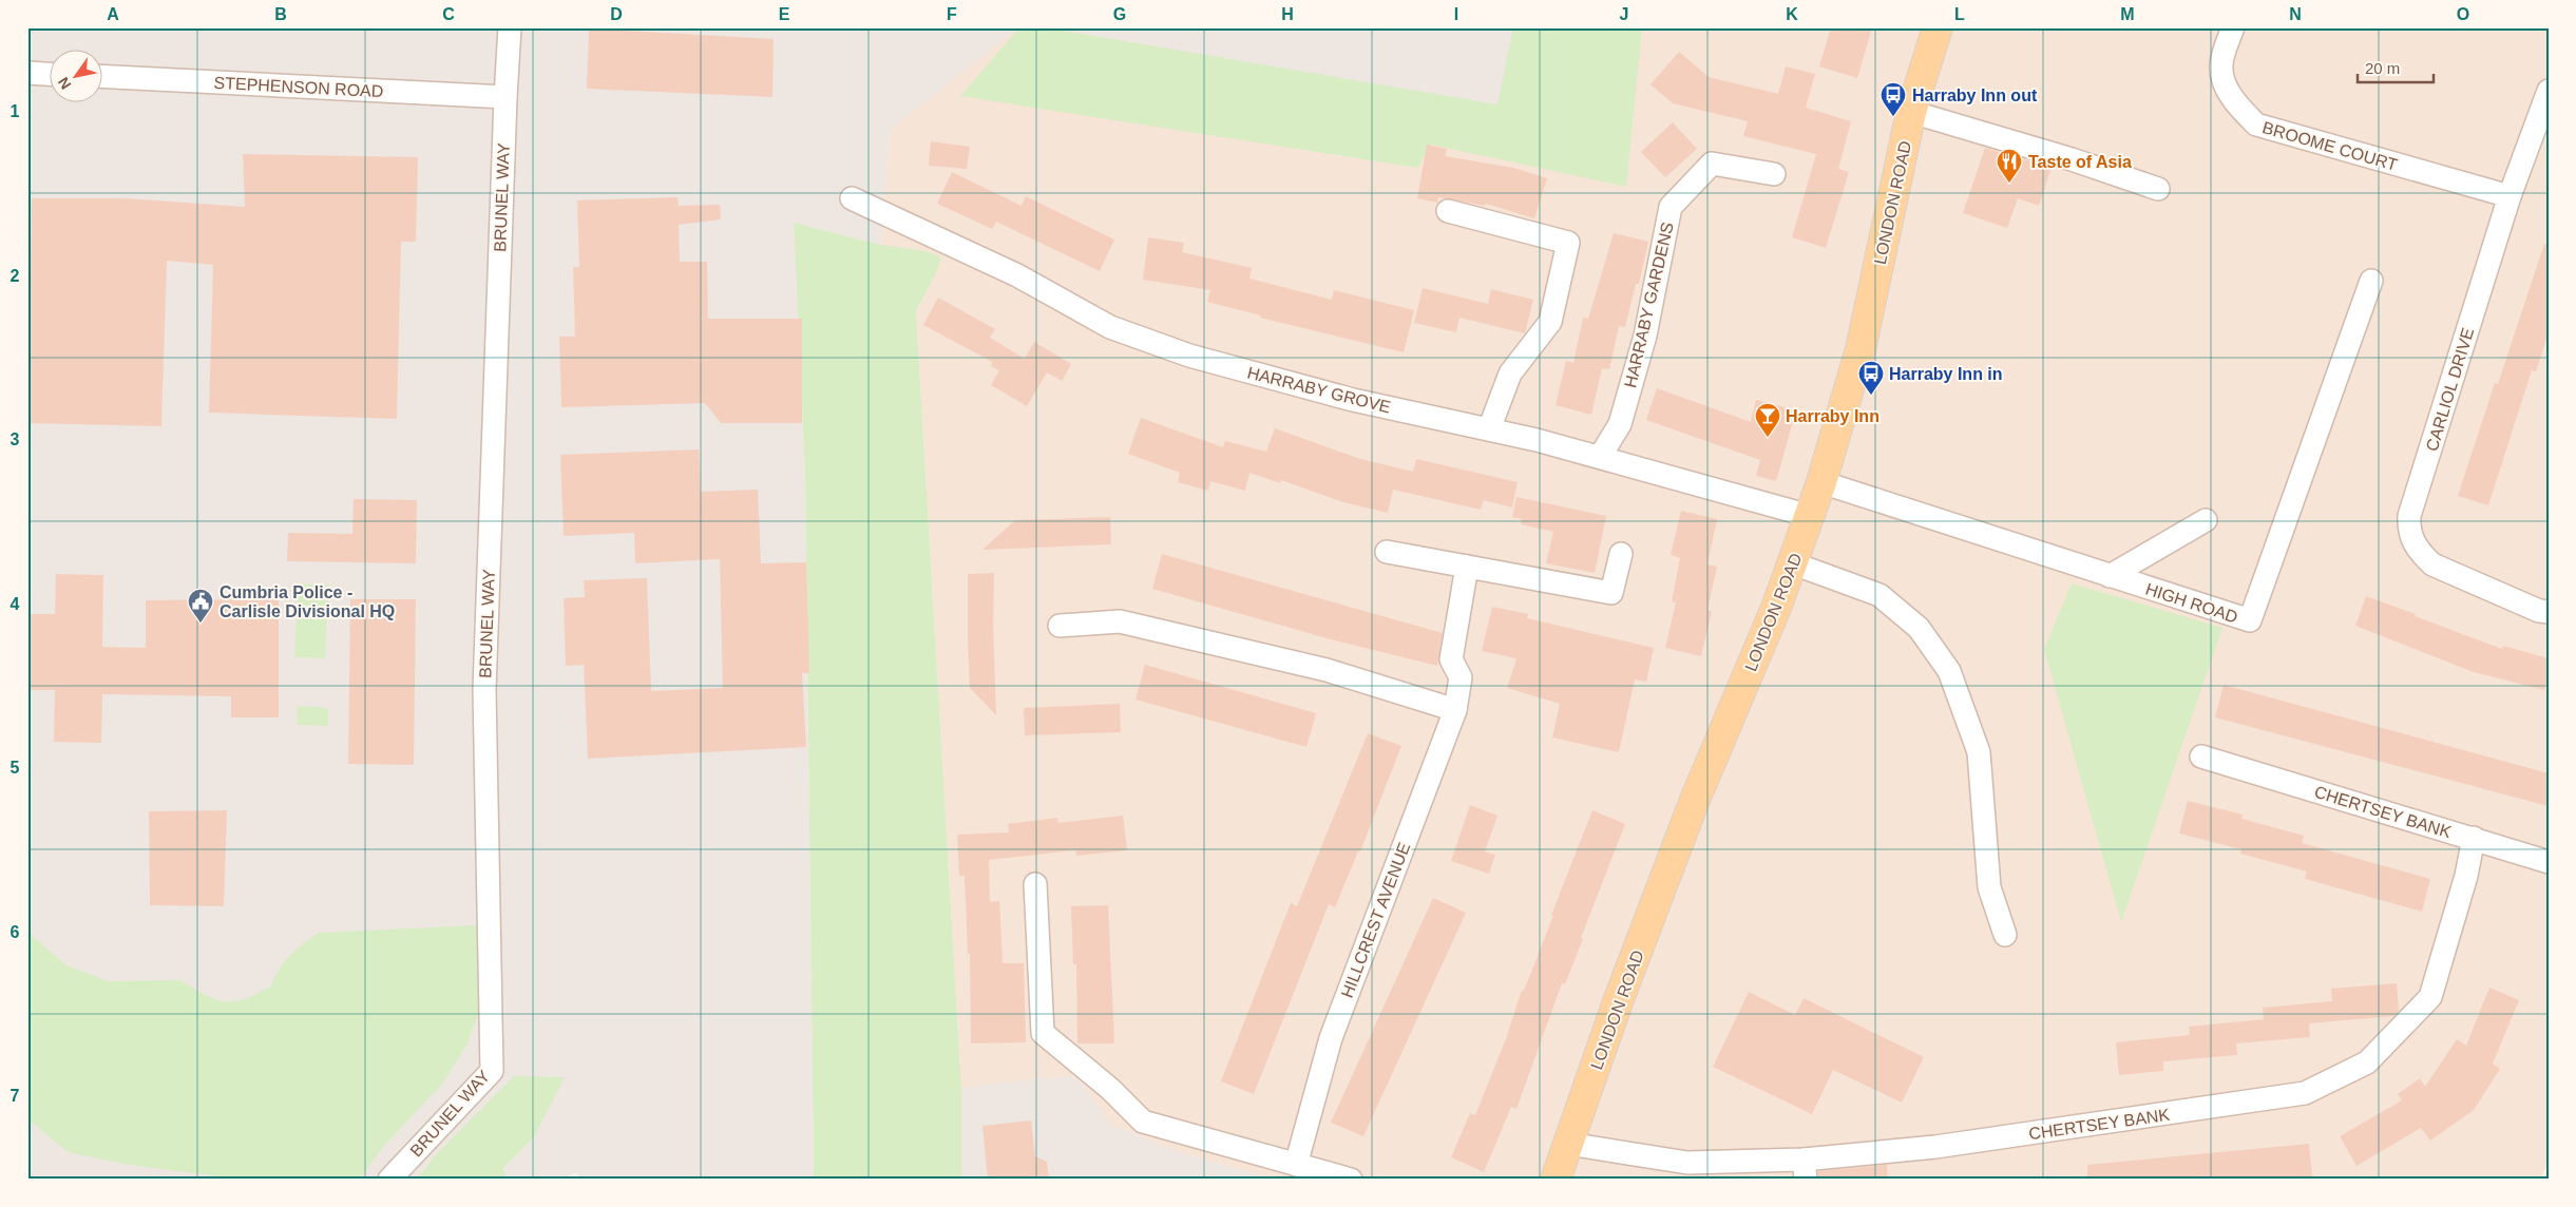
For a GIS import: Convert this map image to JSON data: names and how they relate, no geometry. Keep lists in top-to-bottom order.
{
  "streets": {
    "main road": ["LONDON ROAD"],
    "street": [
      "STEPHENSON ROAD",
      "BROOME COURT",
      "BRUNEL WAY",
      "HARRABY GARDENS",
      "HARRABY GROVE",
      "CARLIOL DRIVE",
      "HIGH ROAD",
      "CHERTSEY BANK",
      "HILLCREST AVENUE"
    ]
  },
  "crossings": [
    ["STEPHENSON ROAD", "BRUNEL WAY"],
    ["BROOME COURT", "CARLIOL DRIVE"],
    ["LONDON ROAD", "HARRABY GROVE"],
    ["LONDON ROAD", "HIGH ROAD"],
    ["LONDON ROAD", "CHERTSEY BANK"],
    ["HARRABY GARDENS", "HARRABY GROVE"]
  ],
  "places": {
    "bus stop": ["Harraby Inn out", "Harraby Inn in"],
    "restaurant": ["Taste of Asia"],
    "bar": ["Harraby Inn"],
    "public building": ["Cumbria Police - Carlisle Divisional HQ"]
  },
  "scale_bar": "20 m",
  "north": "bottom left",
  "grid": {
    "columns": [
      "A",
      "B",
      "C",
      "D",
      "E",
      "F",
      "G",
      "H",
      "I",
      "J",
      "K",
      "L",
      "M",
      "N",
      "O"
    ],
    "rows": [
      "1",
      "2",
      "3",
      "4",
      "5",
      "6",
      "7"
    ]
  }
}
